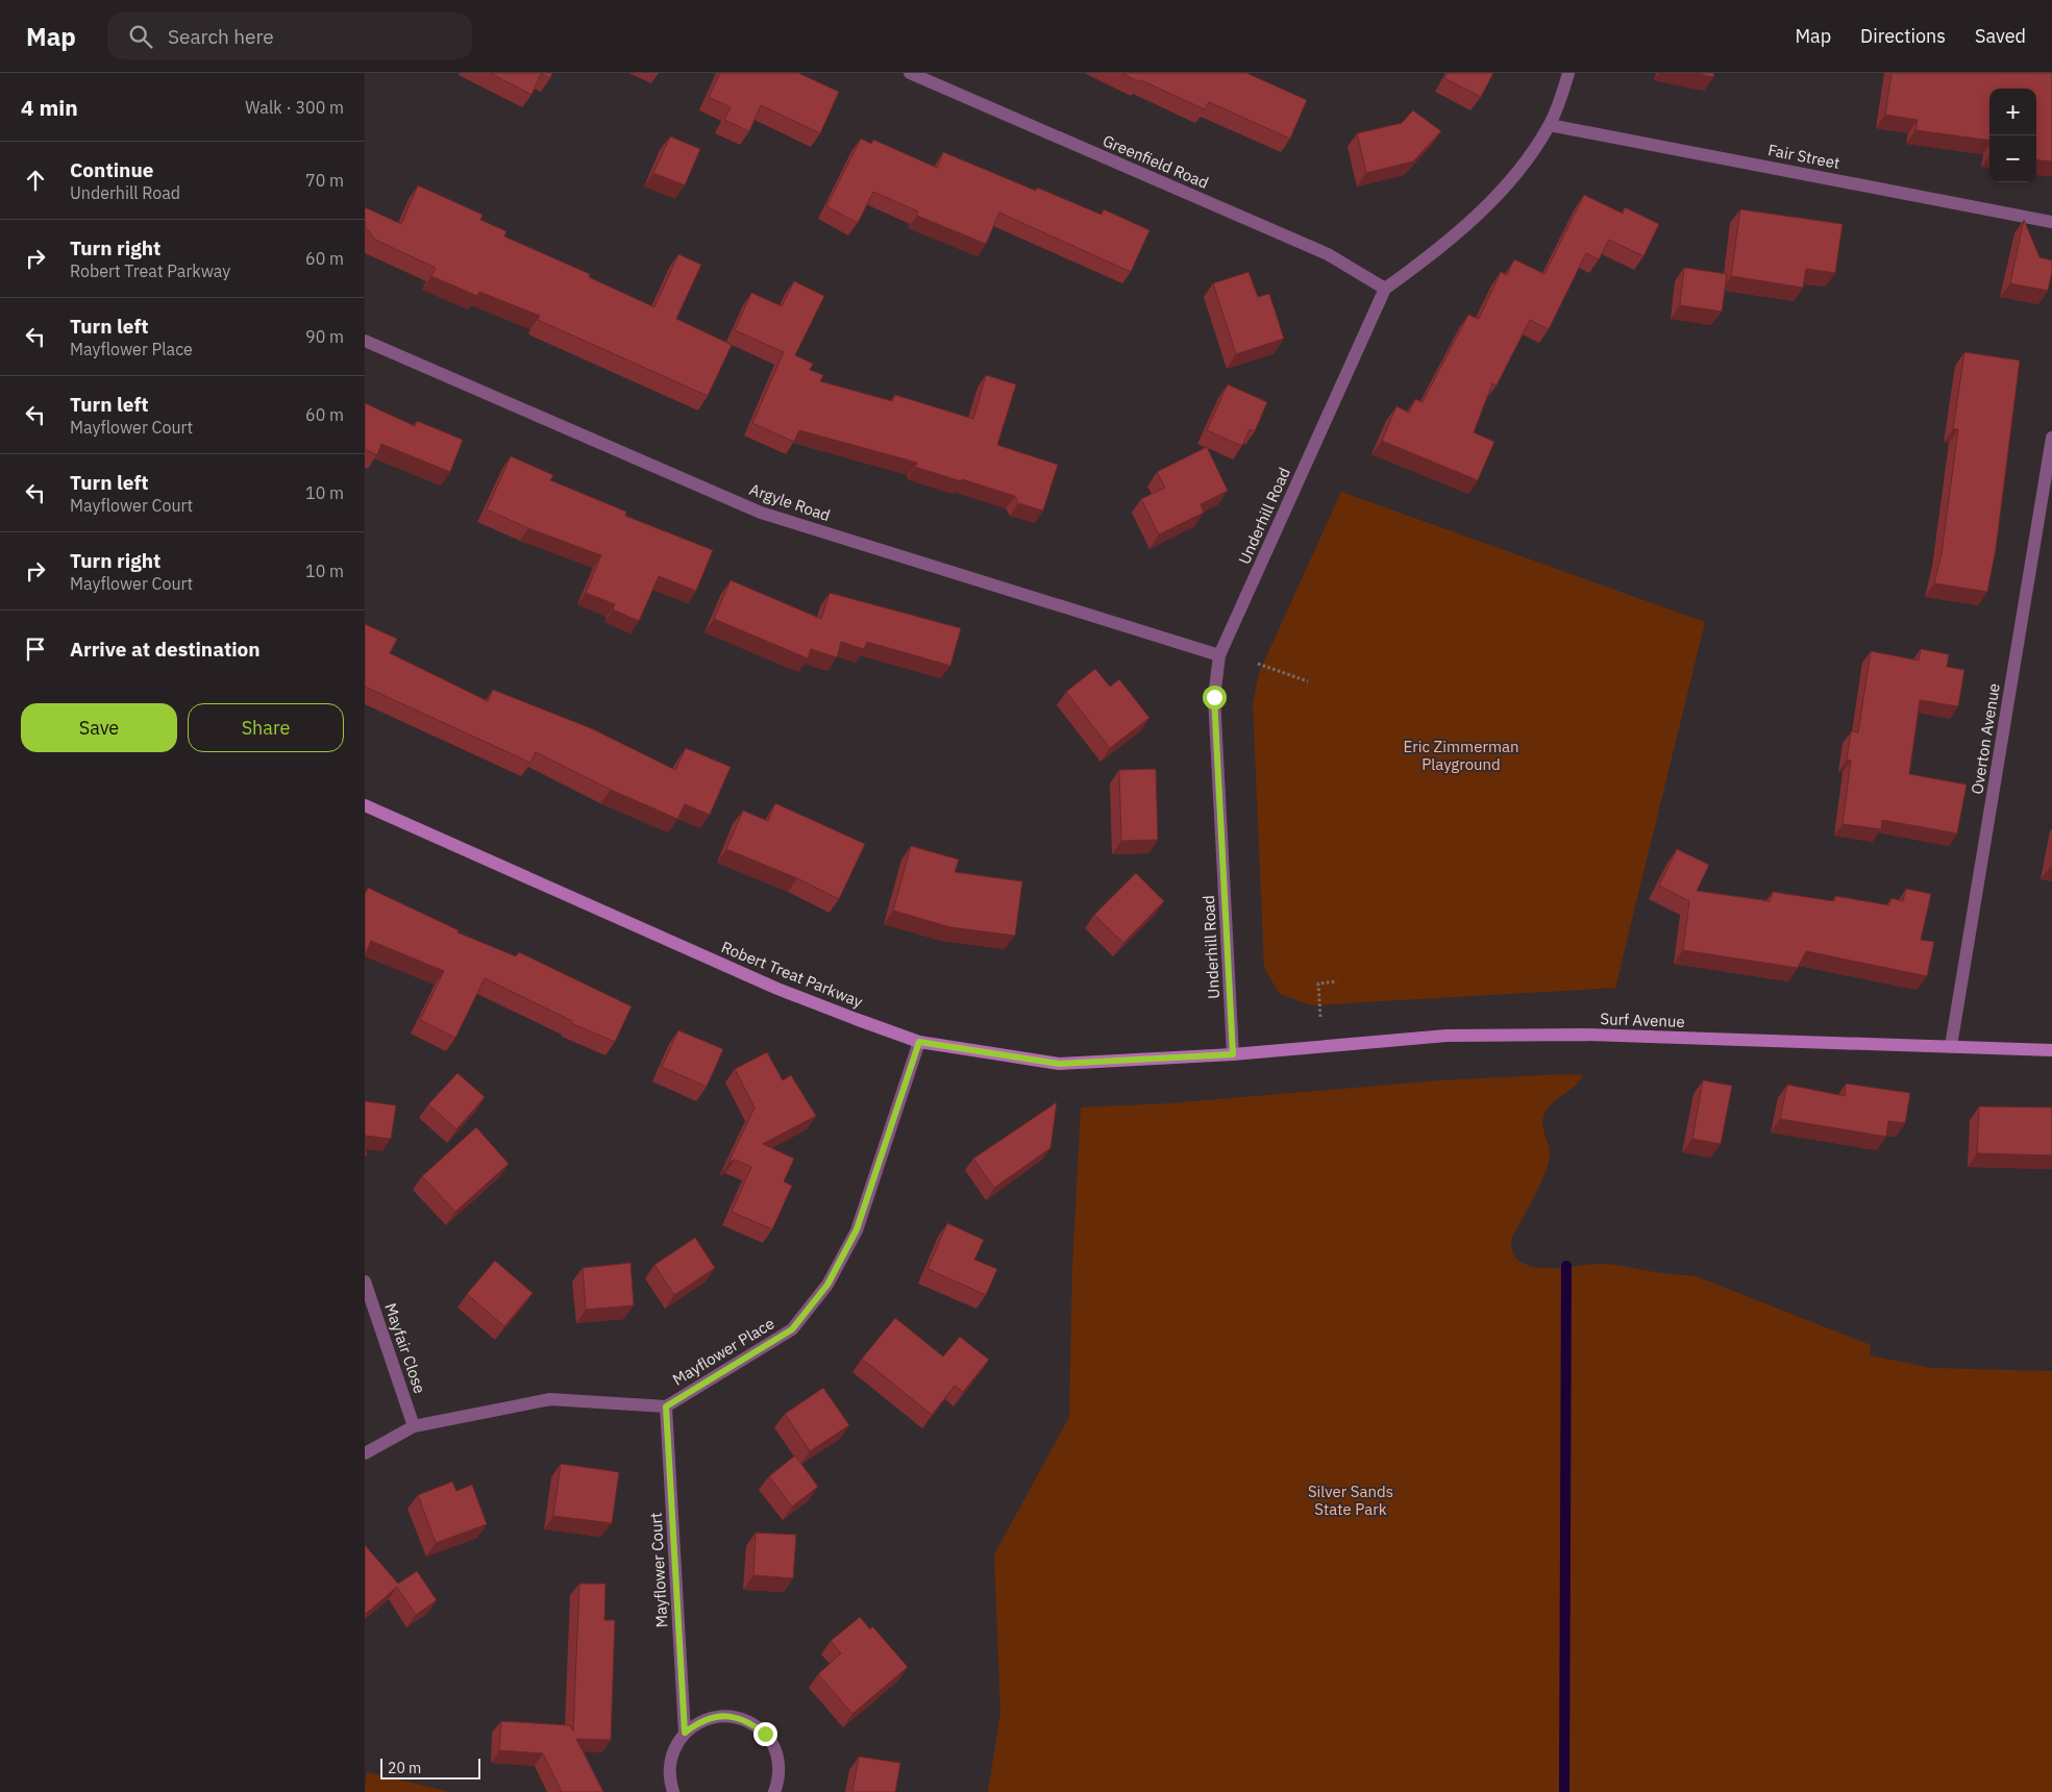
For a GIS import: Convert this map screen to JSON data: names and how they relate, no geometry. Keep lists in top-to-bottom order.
{
  "streets": {
    "street": [
      "Fair Street",
      "Greenfield Road",
      "Argyle Road",
      "Underhill Road",
      "Overton Avenue",
      "Robert Treat Parkway",
      "Surf Avenue",
      "Mayfair Close",
      "Mayflower Place",
      "Mayflower Court"
    ]
  },
  "crossings": [
    ["Greenfield Road", "Underhill Road"],
    ["Argyle Road", "Underhill Road"],
    ["Underhill Road", "Robert Treat Parkway"],
    ["Underhill Road", "Surf Avenue"],
    ["Overton Avenue", "Surf Avenue"],
    ["Robert Treat Parkway", "Surf Avenue"],
    ["Robert Treat Parkway", "Mayflower Place"],
    ["Mayfair Close", "Mayflower Place"],
    ["Mayflower Place", "Mayflower Court"]
  ],
  "parks": ["Eric Zimmerman Playground", "Silver Sands State Park"],
  "scale_bar": "20 m",
  "page": {
    "header": "Map",
    "search": "Search here",
    "nav": ["Map", "Directions", "Saved"],
    "heading": ["4 min", "Walk · 300 m"],
    "map_buttons": ["+", "−"],
    "list": [
      ["Continue", "Underhill Road", "70 m"],
      ["Turn right", "Robert Treat Parkway", "60 m"],
      ["Turn left", "Mayflower Place", "90 m"],
      ["Turn left", "Mayflower Court", "60 m"],
      ["Turn left", "Mayflower Court", "10 m"],
      ["Turn right", "Mayflower Court", "10 m"],
      "Arrive at destination"
    ],
    "buttons": ["Save", "Share"],
    "scale": "20 m"
  }
}
